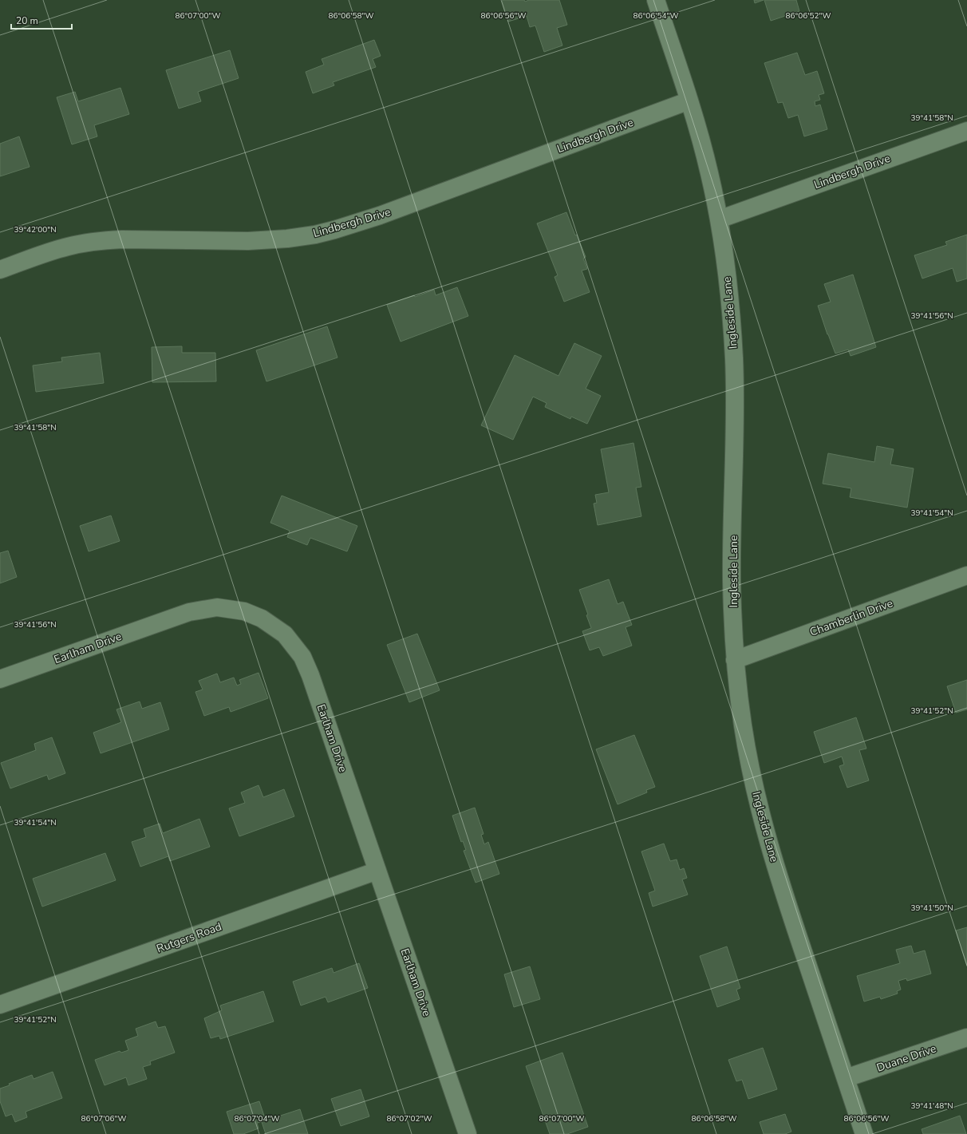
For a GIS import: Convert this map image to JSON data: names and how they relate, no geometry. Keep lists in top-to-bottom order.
{
  "streets": {
    "street": [
      "Lindbergh Drive",
      "Ingleside Lane",
      "Chamberlin Drive",
      "Earlham Drive",
      "Rutgers Road",
      "Duane Drive"
    ]
  },
  "crossings": [
    ["Lindbergh Drive", "Ingleside Lane"],
    ["Ingleside Lane", "Chamberlin Drive"],
    ["Ingleside Lane", "Duane Drive"],
    ["Earlham Drive", "Rutgers Road"]
  ],
  "scale_bar": "20 m",
  "coordinates": [
    "86°07'00\"W",
    "86°06'58\"W",
    "86°06'56\"W",
    "86°06'54\"W",
    "86°06'52\"W",
    "39°41'58\"N",
    "39°42'00\"N",
    "39°41'56\"N",
    "39°41'54\"N",
    "39°41'52\"N",
    "39°41'50\"N",
    "39°41'48\"N",
    "86°07'06\"W",
    "86°07'04\"W",
    "86°07'02\"W"
  ]
}
